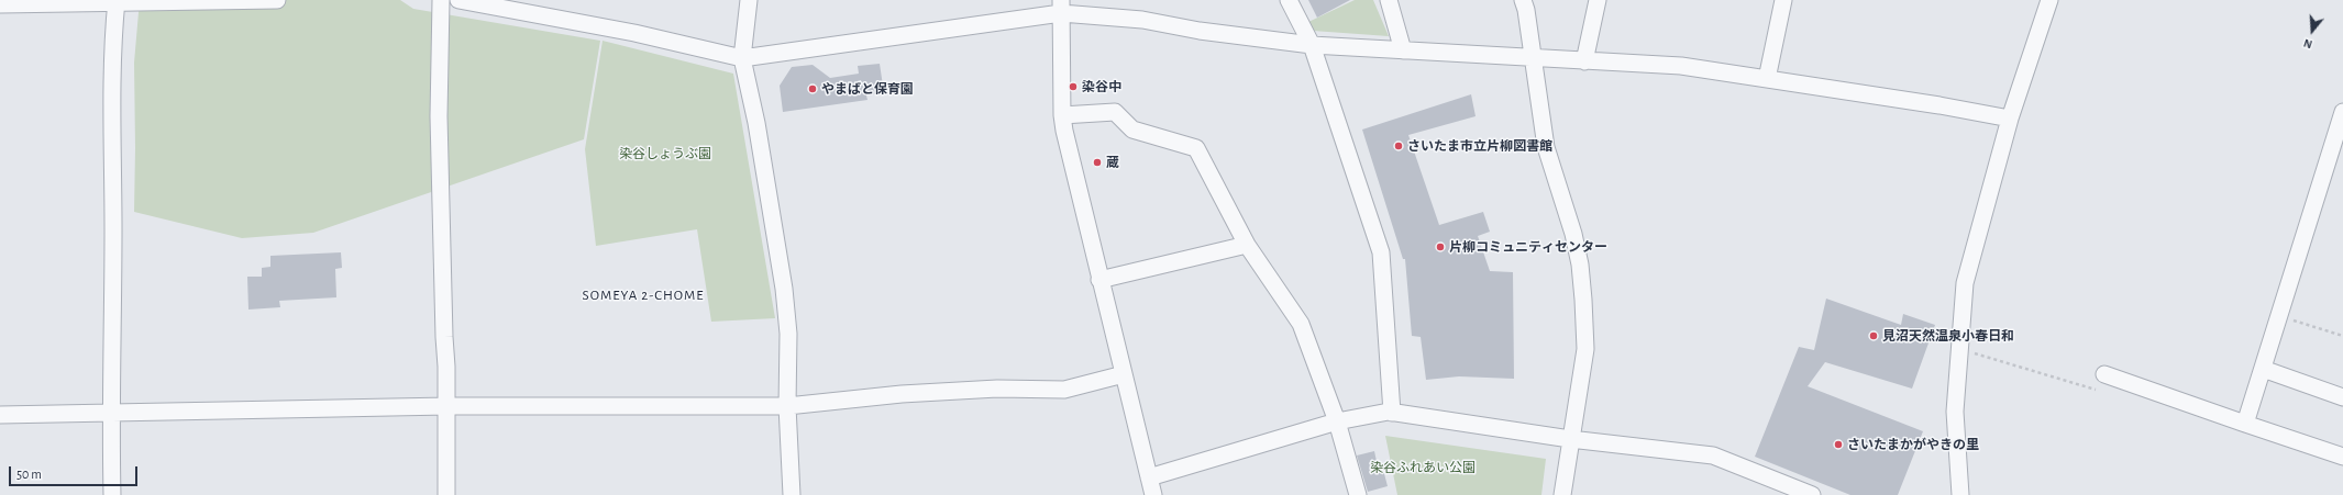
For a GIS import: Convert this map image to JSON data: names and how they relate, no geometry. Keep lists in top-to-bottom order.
{
  "districts": ["SOMEYA 2-CHOME"],
  "parks": ["染谷しょうぶ園", "染谷ふれあい公園"],
  "places": [
    "染谷中",
    "やまばと保育園",
    "さいたま市立片柳図書館",
    "蔵",
    "片柳コミュニティセンター",
    "見沼天然温泉小春日和",
    "さいたまかがやきの里"
  ],
  "scale_bar": "50 m",
  "north": "bottom"
}
